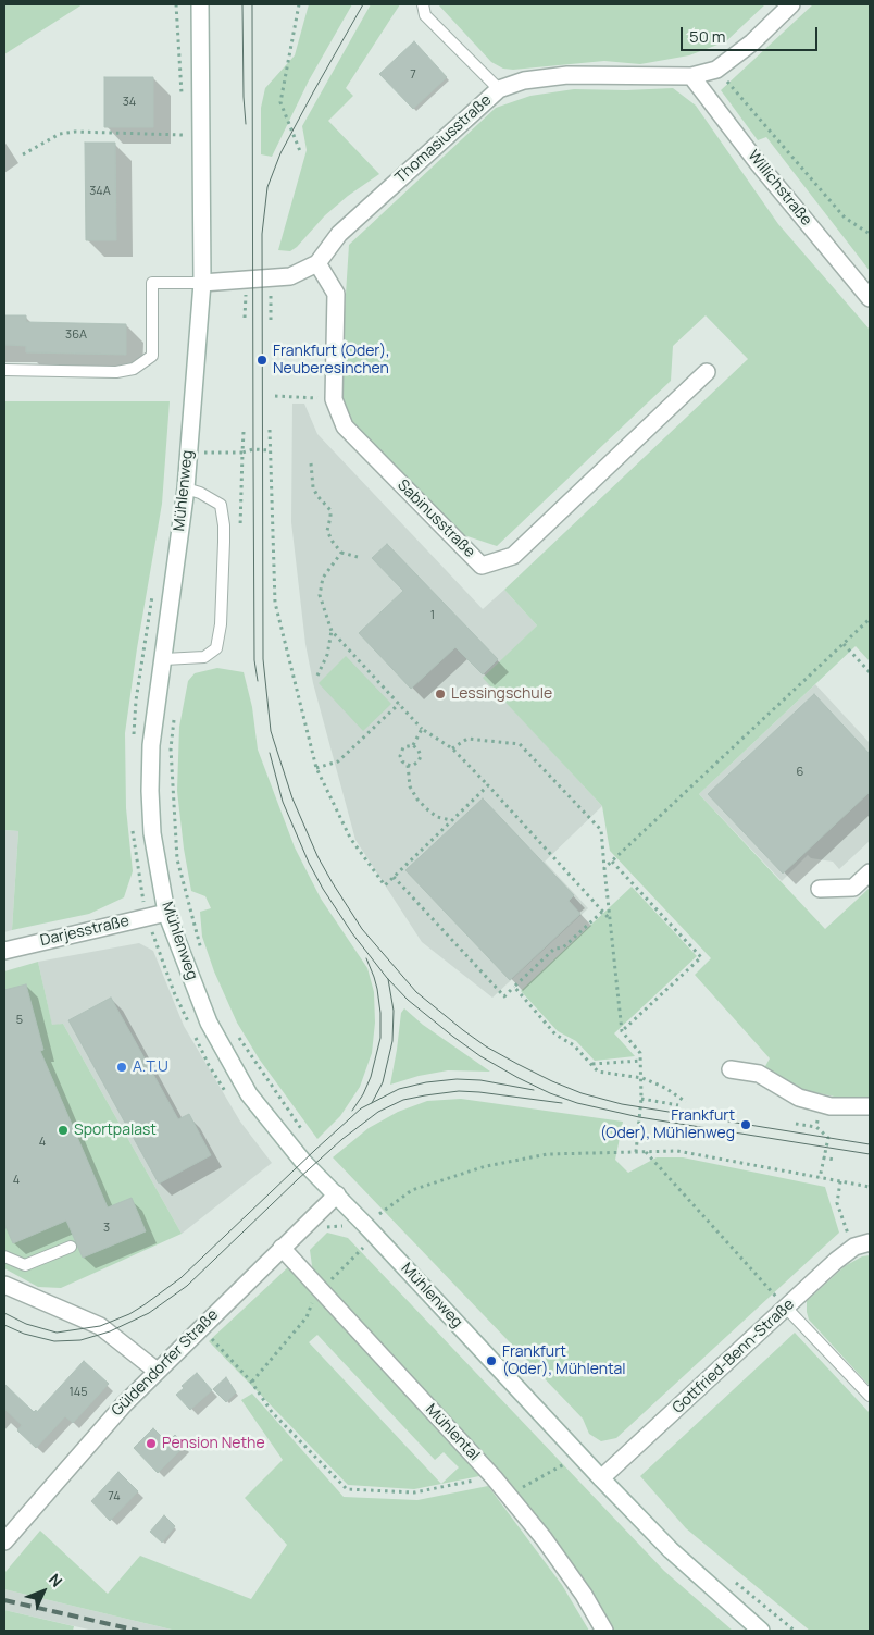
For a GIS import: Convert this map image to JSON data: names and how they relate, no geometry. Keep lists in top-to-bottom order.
{
  "streets": {
    "street": [
      "Thomasiusstraße",
      "Willichstraße",
      "Mühlenweg",
      "Sabinusstraße",
      "Darjesstraße",
      "Gottfried-Benn-Straße",
      "Güldendorfer Straße",
      "Mühlental"
    ]
  },
  "crossings": [
    ["Thomasiusstraße", "Willichstraße"],
    ["Thomasiusstraße", "Mühlenweg"],
    ["Thomasiusstraße", "Sabinusstraße"],
    ["Mühlenweg", "Darjesstraße"],
    ["Mühlenweg", "Gottfried-Benn-Straße"],
    ["Mühlenweg", "Güldendorfer Straße"],
    ["Güldendorfer Straße", "Mühlental"]
  ],
  "places": [
    "Frankfurt (Oder), Neuberesinchen",
    "Lessingschule",
    "A.T.U",
    "Frankfurt (Oder), Mühlenweg",
    "Sportpalast",
    "Frankfurt (Oder), Mühlental",
    "Pension Nethe"
  ],
  "house_numbers": [
    "7",
    "34",
    "34A",
    "36A",
    "1",
    "6",
    "5",
    "4",
    "4",
    "3",
    "145",
    "74"
  ],
  "scale_bar": "50 m",
  "north": "top right"
}
